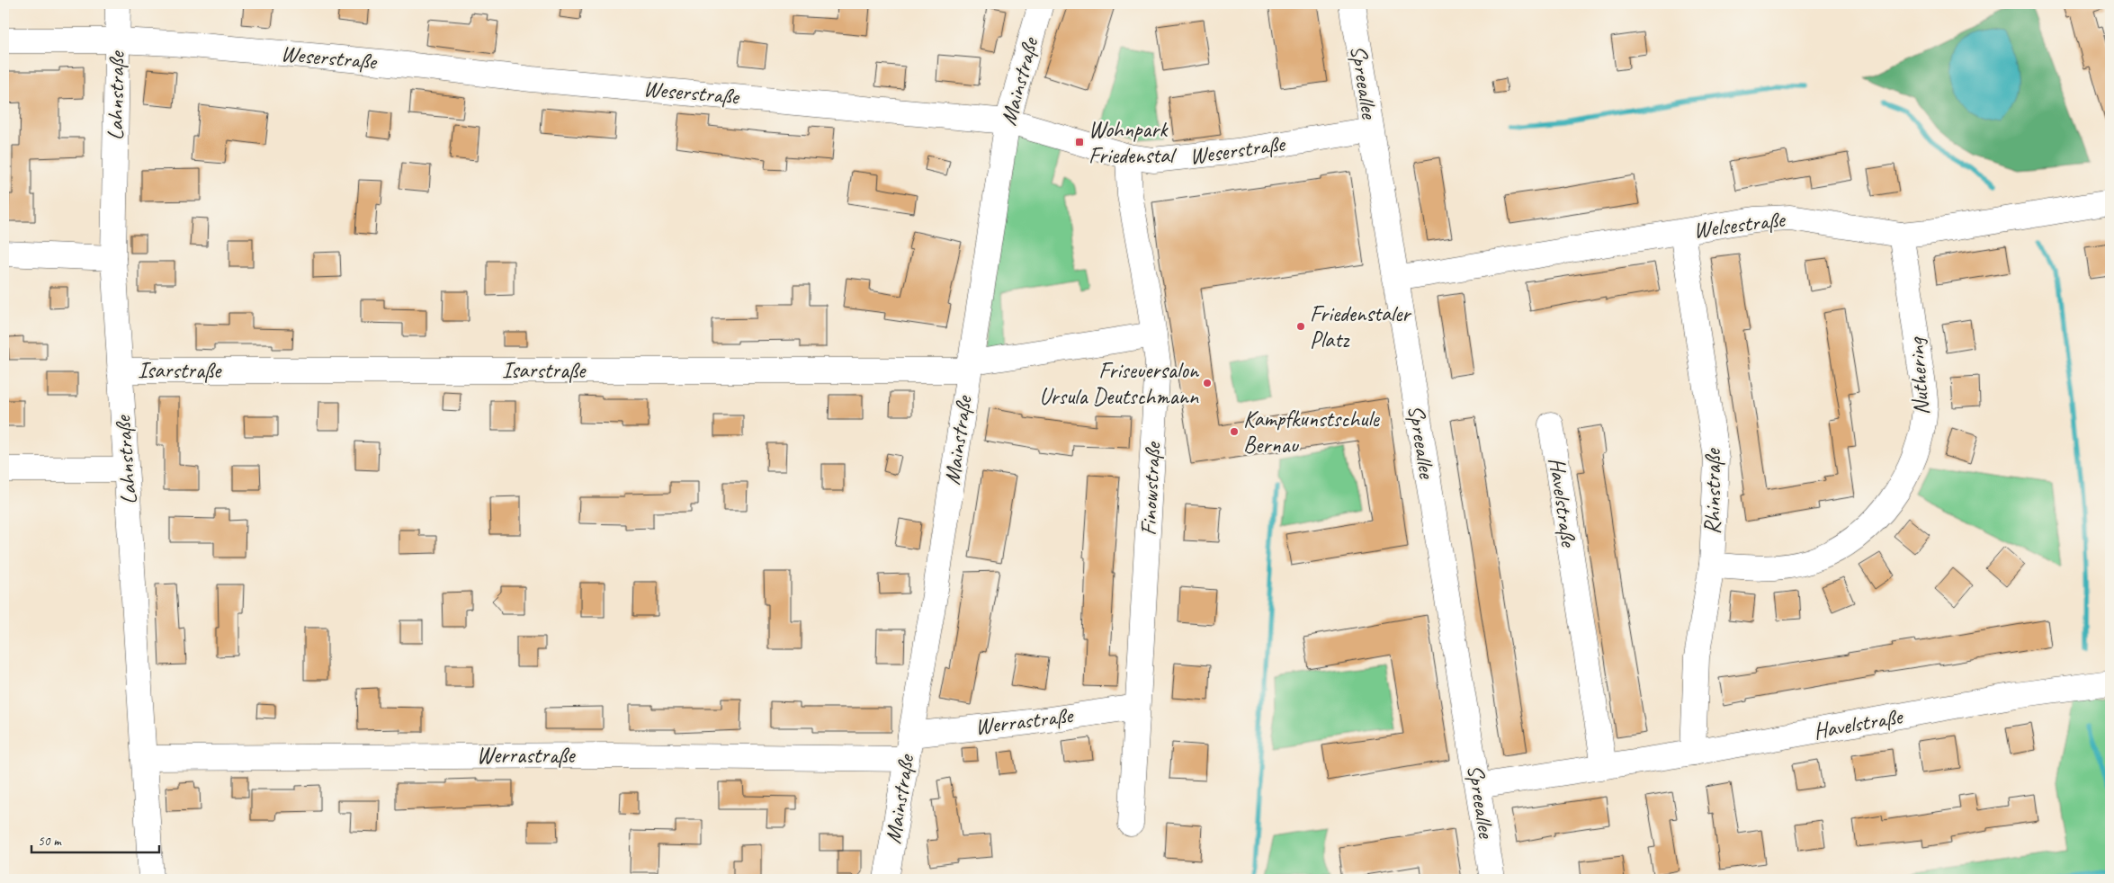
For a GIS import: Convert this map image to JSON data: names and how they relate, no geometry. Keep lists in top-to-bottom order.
{
  "streets": {
    "street": [
      "Weserstraße",
      "Mainstraße",
      "Spreeallee",
      "Lahnstraße",
      "Welsestraße",
      "Isarstraße",
      "Nuthering",
      "Finowstraße",
      "Rhinstraße",
      "Havelstraße",
      "Werrastraße"
    ]
  },
  "crossings": [
    ["Weserstraße", "Mainstraße"],
    ["Weserstraße", "Spreeallee"],
    ["Weserstraße", "Lahnstraße"],
    ["Weserstraße", "Finowstraße"],
    ["Mainstraße", "Isarstraße"],
    ["Mainstraße", "Werrastraße"],
    ["Spreeallee", "Welsestraße"],
    ["Spreeallee", "Havelstraße"],
    ["Lahnstraße", "Isarstraße"],
    ["Lahnstraße", "Werrastraße"],
    ["Welsestraße", "Nuthering"],
    ["Welsestraße", "Rhinstraße"],
    ["Isarstraße", "Finowstraße"],
    ["Nuthering", "Rhinstraße"],
    ["Finowstraße", "Werrastraße"],
    ["Rhinstraße", "Havelstraße"]
  ],
  "places": {
    "transit": ["Wohnpark Friedenstal"],
    "other": ["Friedenstaler Platz", "Friseuersalon Ursula Deutschmann", "Kampfkunstschule Bernau"]
  },
  "scale_bar": "50 m"
}
